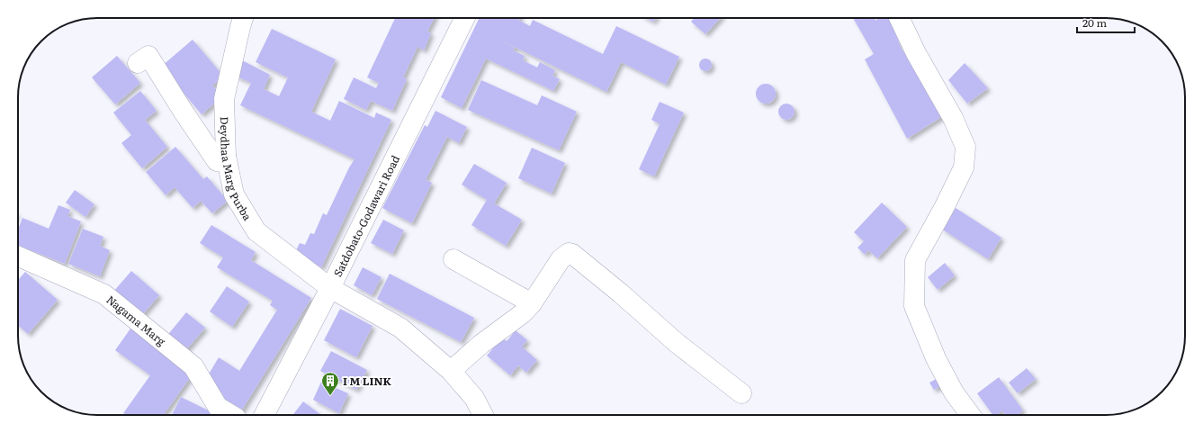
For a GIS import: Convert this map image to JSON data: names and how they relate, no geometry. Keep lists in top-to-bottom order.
{
  "streets": {
    "street": ["Deydhaa Marg Purba", "Satdobato-Godawari Road", "Nagama Marg"]
  },
  "crossings": [
    ["Deydhaa Marg Purba", "Satdobato-Godawari Road"]
  ],
  "places": {
    "building": ["I M LINK"]
  },
  "scale_bar": "20 m"
}
